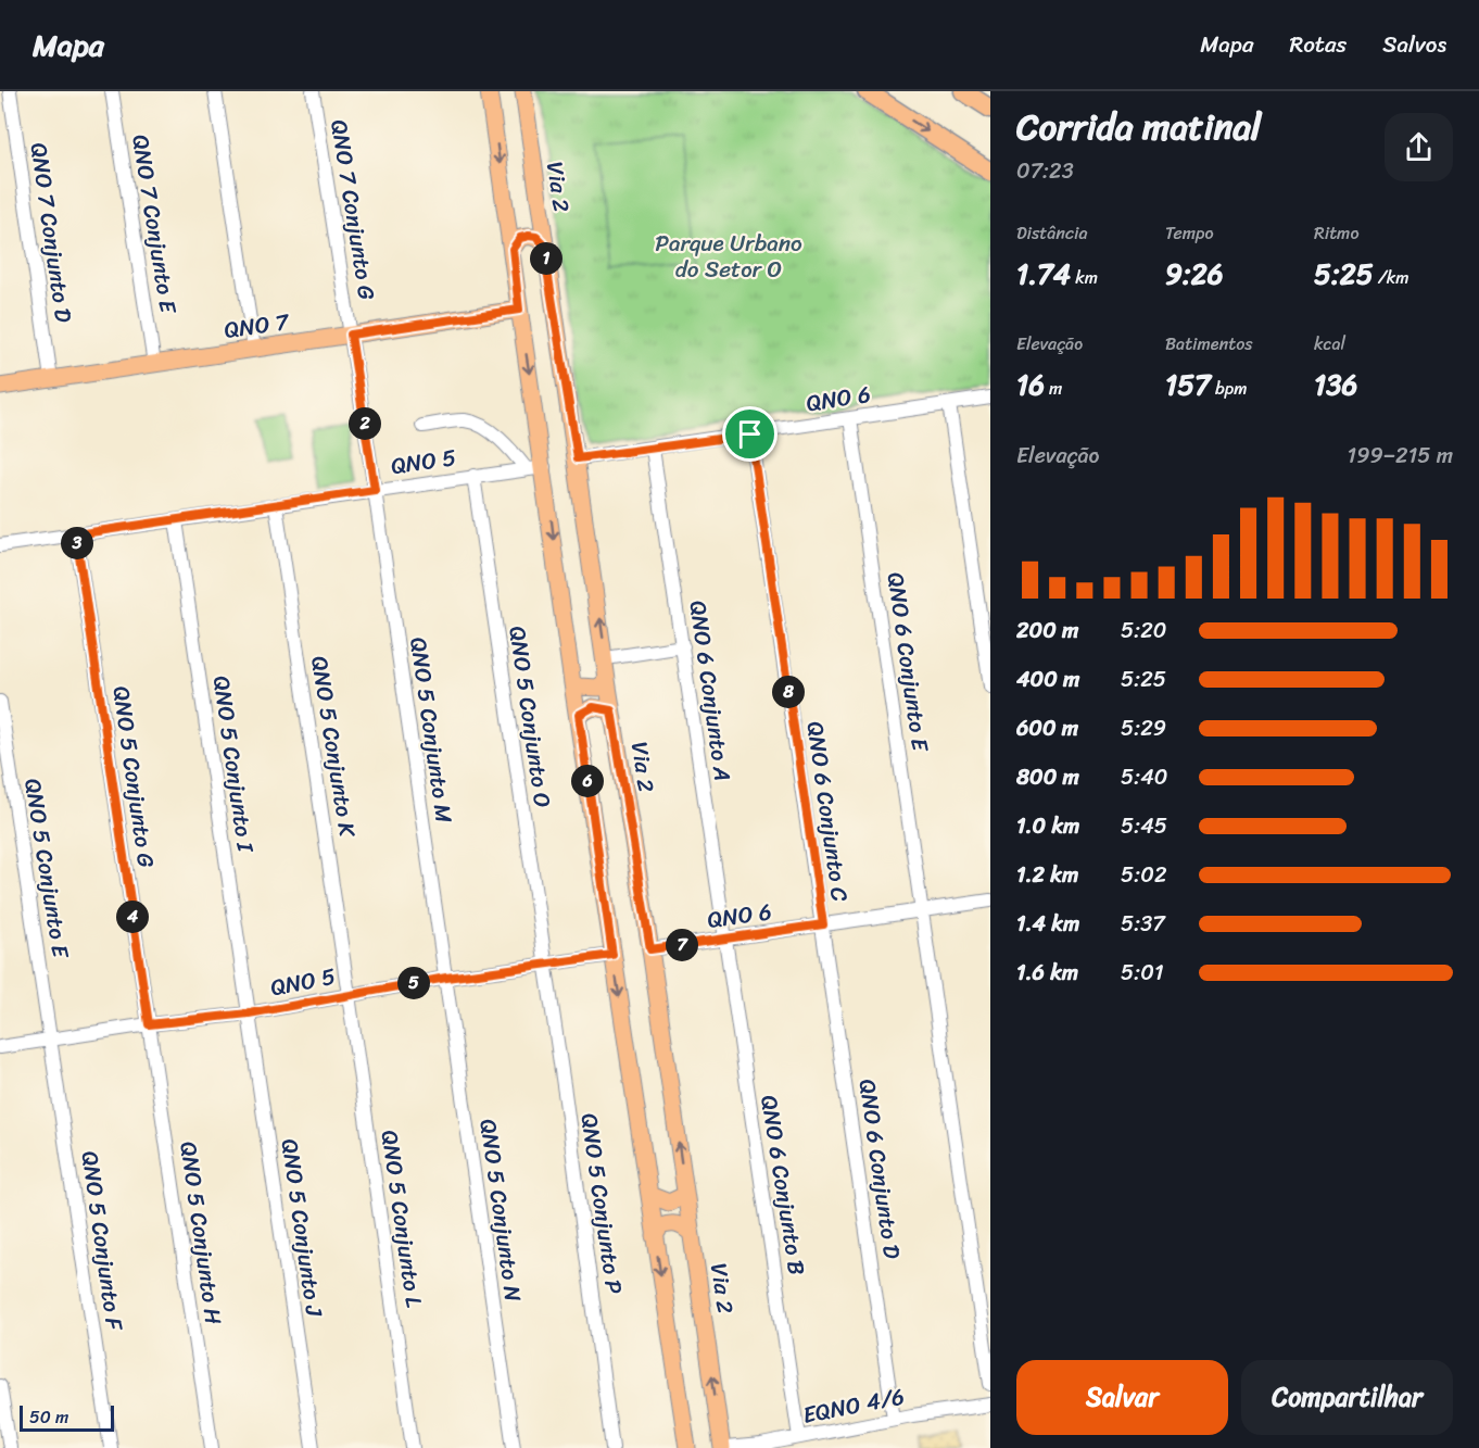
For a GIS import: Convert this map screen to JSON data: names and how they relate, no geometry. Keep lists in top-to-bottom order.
{
  "streets": {
    "main road": ["Via 2", "QNO 7"],
    "street": [
      "QNO 7 Conjunto G",
      "QNO 7 Conjunto E",
      "QNO 7 Conjunto D",
      "QNO 6",
      "QNO 5",
      "QNO 6 Conjunto E",
      "QNO 6 Conjunto A",
      "QNO 5 Conjunto O",
      "QNO 5 Conjunto M",
      "QNO 5 Conjunto K",
      "QNO 5 Conjunto I",
      "QNO 5 Conjunto G",
      "QNO 6 Conjunto C",
      "QNO 5 Conjunto E",
      "QNO 6 Conjunto D",
      "QNO 6 Conjunto B",
      "QNO 5 Conjunto P",
      "QNO 5 Conjunto N",
      "QNO 5 Conjunto L",
      "QNO 5 Conjunto J",
      "QNO 5 Conjunto H",
      "QNO 5 Conjunto F",
      "EQNO 4/6"
    ]
  },
  "crossings": [
    ["Via 2", "QNO 6"],
    ["Via 2", "EQNO 4/6"],
    ["QNO 7 Conjunto G", "QNO 7"],
    ["QNO 7 Conjunto G", "QNO 5"],
    ["QNO 7 Conjunto G", "QNO 5 Conjunto M"],
    ["QNO 7 Conjunto E", "QNO 7"],
    ["QNO 7 Conjunto D", "QNO 7"],
    ["QNO 6", "QNO 6 Conjunto E"],
    ["QNO 6", "QNO 6 Conjunto A"],
    ["QNO 6", "QNO 6 Conjunto C"],
    ["QNO 6", "QNO 6 Conjunto D"],
    ["QNO 6", "QNO 6 Conjunto B"],
    ["QNO 5", "QNO 5 Conjunto O"],
    ["QNO 5", "QNO 5 Conjunto M"],
    ["QNO 5", "QNO 5 Conjunto K"],
    ["QNO 5", "QNO 5 Conjunto I"],
    ["QNO 5", "QNO 5 Conjunto G"],
    ["QNO 5", "QNO 5 Conjunto E"],
    ["QNO 5", "QNO 5 Conjunto P"],
    ["QNO 5", "QNO 5 Conjunto N"],
    ["QNO 5", "QNO 5 Conjunto L"],
    ["QNO 5", "QNO 5 Conjunto J"],
    ["QNO 5", "QNO 5 Conjunto H"],
    ["QNO 5", "QNO 5 Conjunto F"],
    ["QNO 6 Conjunto A", "QNO 6 Conjunto B"],
    ["QNO 5 Conjunto O", "QNO 5 Conjunto P"],
    ["QNO 5 Conjunto M", "QNO 5 Conjunto N"],
    ["QNO 5 Conjunto K", "QNO 5 Conjunto L"],
    ["QNO 5 Conjunto I", "QNO 5 Conjunto J"],
    ["QNO 5 Conjunto G", "QNO 5 Conjunto H"],
    ["QNO 6 Conjunto C", "QNO 6 Conjunto D"],
    ["QNO 5 Conjunto E", "QNO 5 Conjunto F"],
    ["QNO 6 Conjunto D", "EQNO 4/6"],
    ["QNO 6 Conjunto B", "EQNO 4/6"]
  ],
  "parks": ["Parque Urbano do Setor O"],
  "scale_bar": "50 m",
  "page": {
    "header": "Mapa",
    "nav": ["Mapa", "Rotas", "Salvos"],
    "heading": ["Corrida matinal", "07:23"],
    "stats": [
      ["Distância", "1.74 km"],
      ["Tempo", "9:26"],
      ["Ritmo", "5:25 /km"],
      ["Elevação", "16 m"],
      ["Batimentos", "157 bpm"],
      ["kcal", "136"]
    ],
    "pins": [
      "1",
      "2",
      "3",
      "8",
      "6",
      "4",
      "7",
      "5"
    ],
    "chart": ["Elevação", "199–215 m"],
    "list": [
      {
        "name": "200 m",
        "note": "5:20"
      },
      {
        "name": "400 m",
        "note": "5:25"
      },
      {
        "name": "600 m",
        "note": "5:29"
      },
      {
        "name": "800 m",
        "note": "5:40"
      },
      {
        "name": "1.0 km",
        "note": "5:45"
      },
      {
        "name": "1.2 km",
        "note": "5:02"
      },
      {
        "name": "1.4 km",
        "note": "5:37"
      },
      {
        "name": "1.6 km",
        "note": "5:01"
      }
    ],
    "buttons": ["Salvar", "Compartilhar"],
    "scale": "50 m"
  }
}
